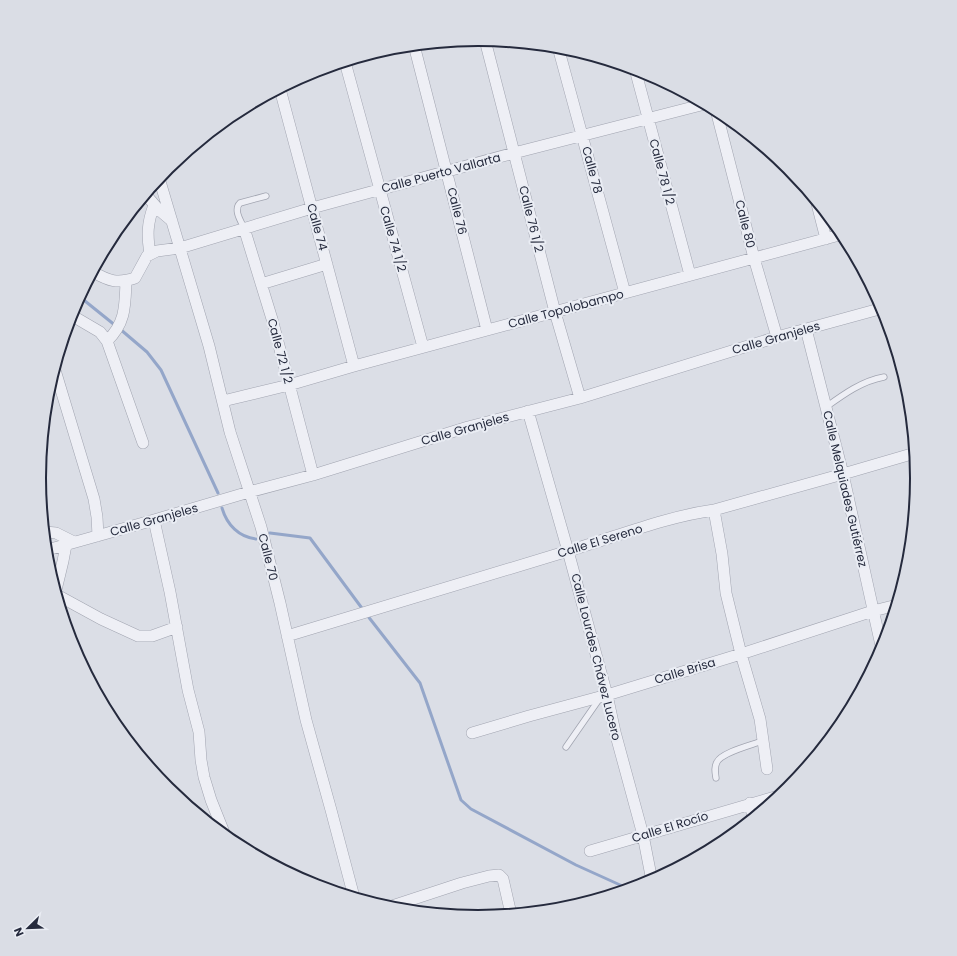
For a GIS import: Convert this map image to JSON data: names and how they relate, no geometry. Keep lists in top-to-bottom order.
{
  "streets": {
    "street": [
      "Calle 78",
      "Calle 78 1/2",
      "Calle Puerto Vallarta",
      "Calle 76",
      "Calle 76 1/2",
      "Calle 80",
      "Calle 74",
      "Calle 74 1/2",
      "Calle Topolobampo",
      "Calle Granjeles",
      "Calle 72 1/2",
      "Calle Melquiades Gutiérrez",
      "Calle El Sereno",
      "Calle 70",
      "Calle Lourdes Chávez Lucero",
      "Calle Brisa",
      "Calle El Rocío"
    ]
  },
  "crossings": [
    ["Calle 78", "Calle Puerto Vallarta"],
    ["Calle 78", "Calle Topolobampo"],
    ["Calle 78 1/2", "Calle Puerto Vallarta"],
    ["Calle 78 1/2", "Calle Topolobampo"],
    ["Calle Puerto Vallarta", "Calle 76"],
    ["Calle Puerto Vallarta", "Calle 76 1/2"],
    ["Calle Puerto Vallarta", "Calle 74"],
    ["Calle Puerto Vallarta", "Calle 74 1/2"],
    ["Calle Puerto Vallarta", "Calle 72 1/2"],
    ["Calle Puerto Vallarta", "Calle 70"],
    ["Calle 76", "Calle Topolobampo"],
    ["Calle 76 1/2", "Calle Topolobampo"],
    ["Calle 76 1/2", "Calle Granjeles"],
    ["Calle 80", "Calle Topolobampo"],
    ["Calle 80", "Calle Granjeles"],
    ["Calle 74", "Calle Topolobampo"],
    ["Calle 74 1/2", "Calle Topolobampo"],
    ["Calle Topolobampo", "Calle 72 1/2"],
    ["Calle Topolobampo", "Calle 70"],
    ["Calle Granjeles", "Calle 72 1/2"],
    ["Calle Granjeles", "Calle Melquiades Gutiérrez"],
    ["Calle Granjeles", "Calle 70"],
    ["Calle Granjeles", "Calle Lourdes Chávez Lucero"],
    ["Calle Melquiades Gutiérrez", "Calle El Sereno"],
    ["Calle Melquiades Gutiérrez", "Calle Brisa"],
    ["Calle El Sereno", "Calle 70"],
    ["Calle El Sereno", "Calle Lourdes Chávez Lucero"],
    ["Calle Lourdes Chávez Lucero", "Calle Brisa"],
    ["Calle Lourdes Chávez Lucero", "Calle El Rocío"]
  ],
  "north": "bottom left"
}
